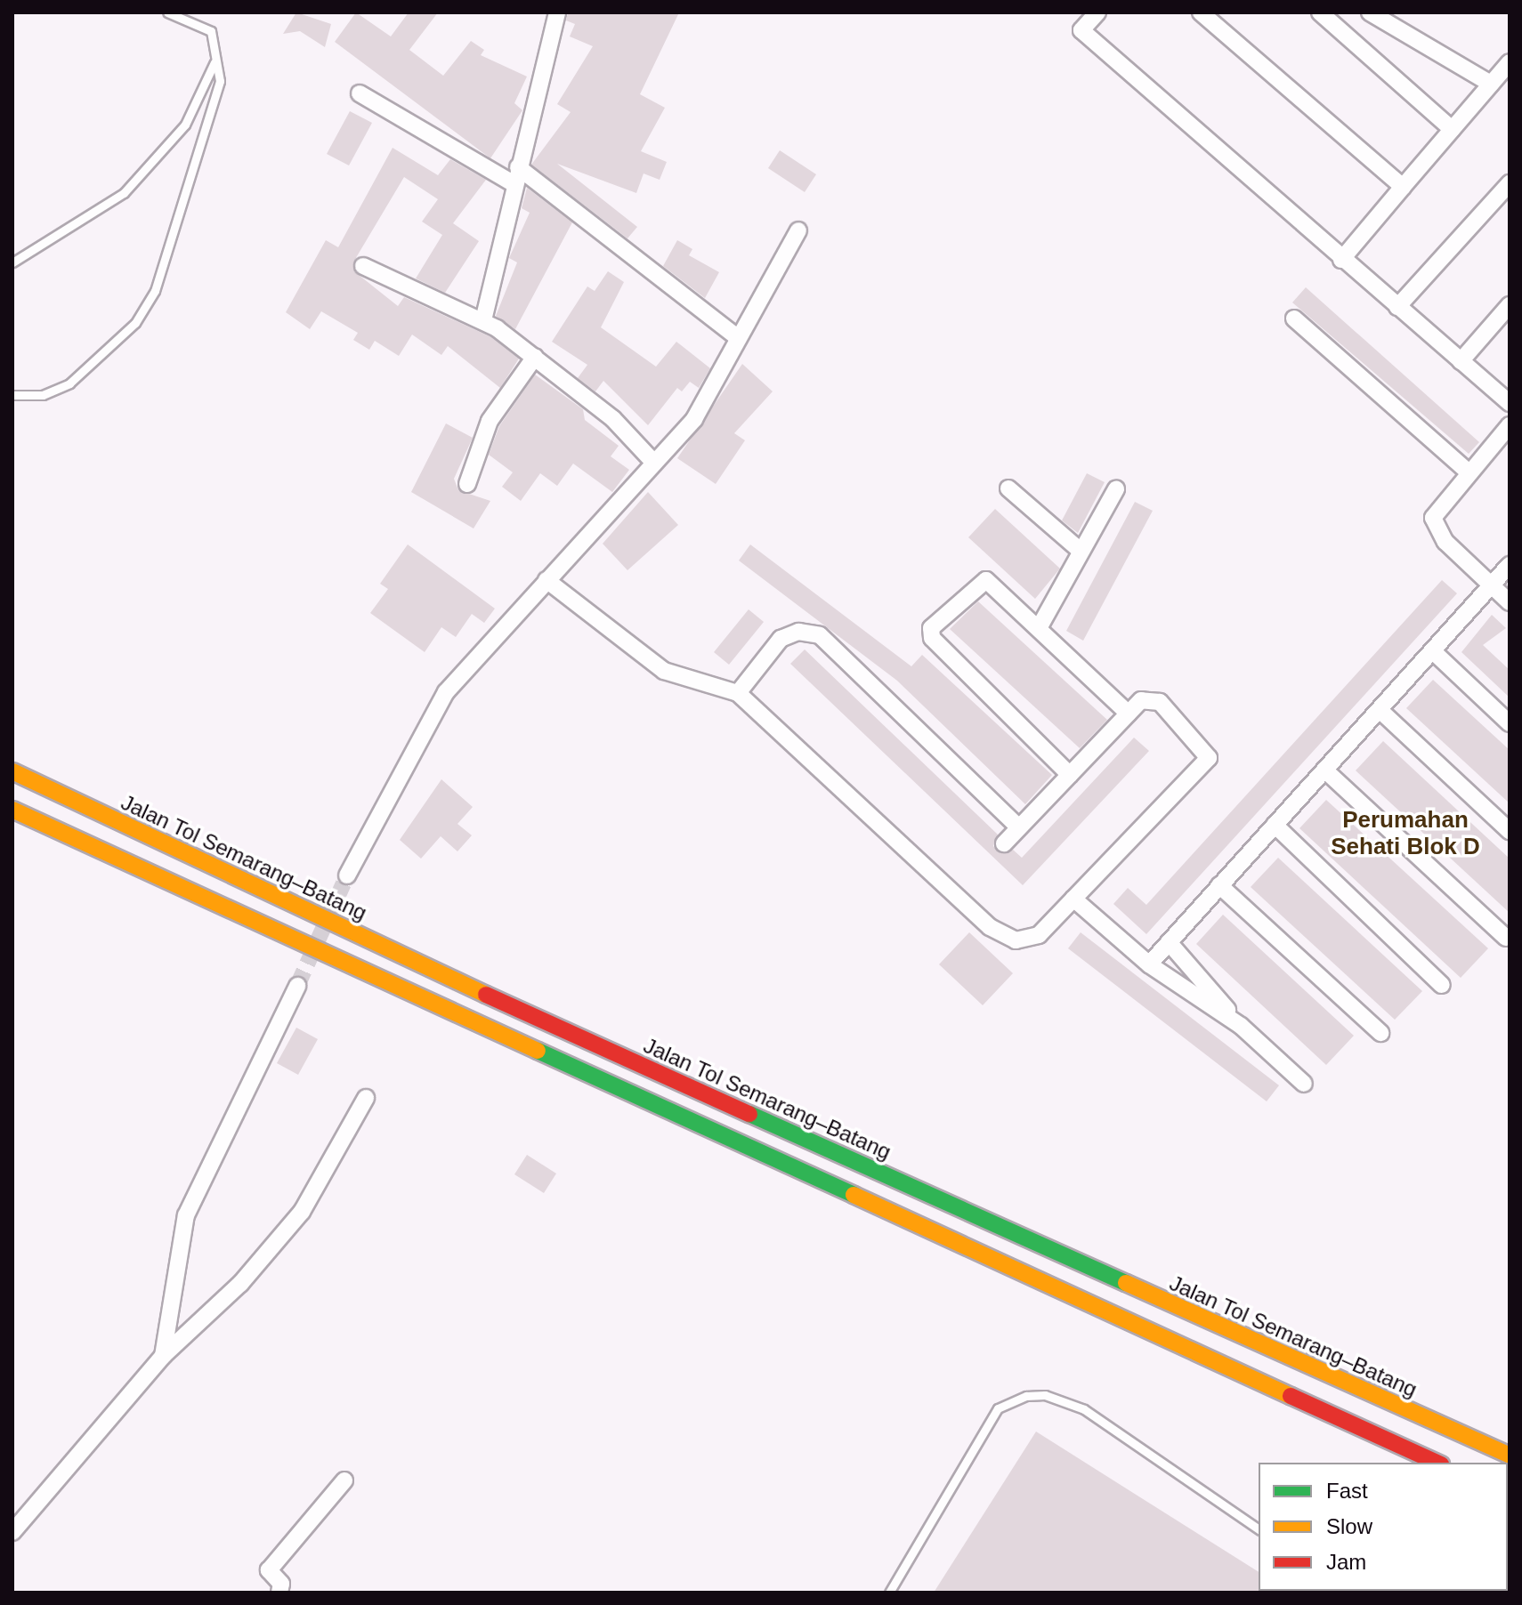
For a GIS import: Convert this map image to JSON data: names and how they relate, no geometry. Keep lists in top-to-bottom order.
{
  "streets": {
    "highway": ["Jalan Tol Semarang–Batang"]
  },
  "districts": ["Perumahan Sehati Blok D"],
  "legend": ["Fast", "Slow", "Jam"]
}
